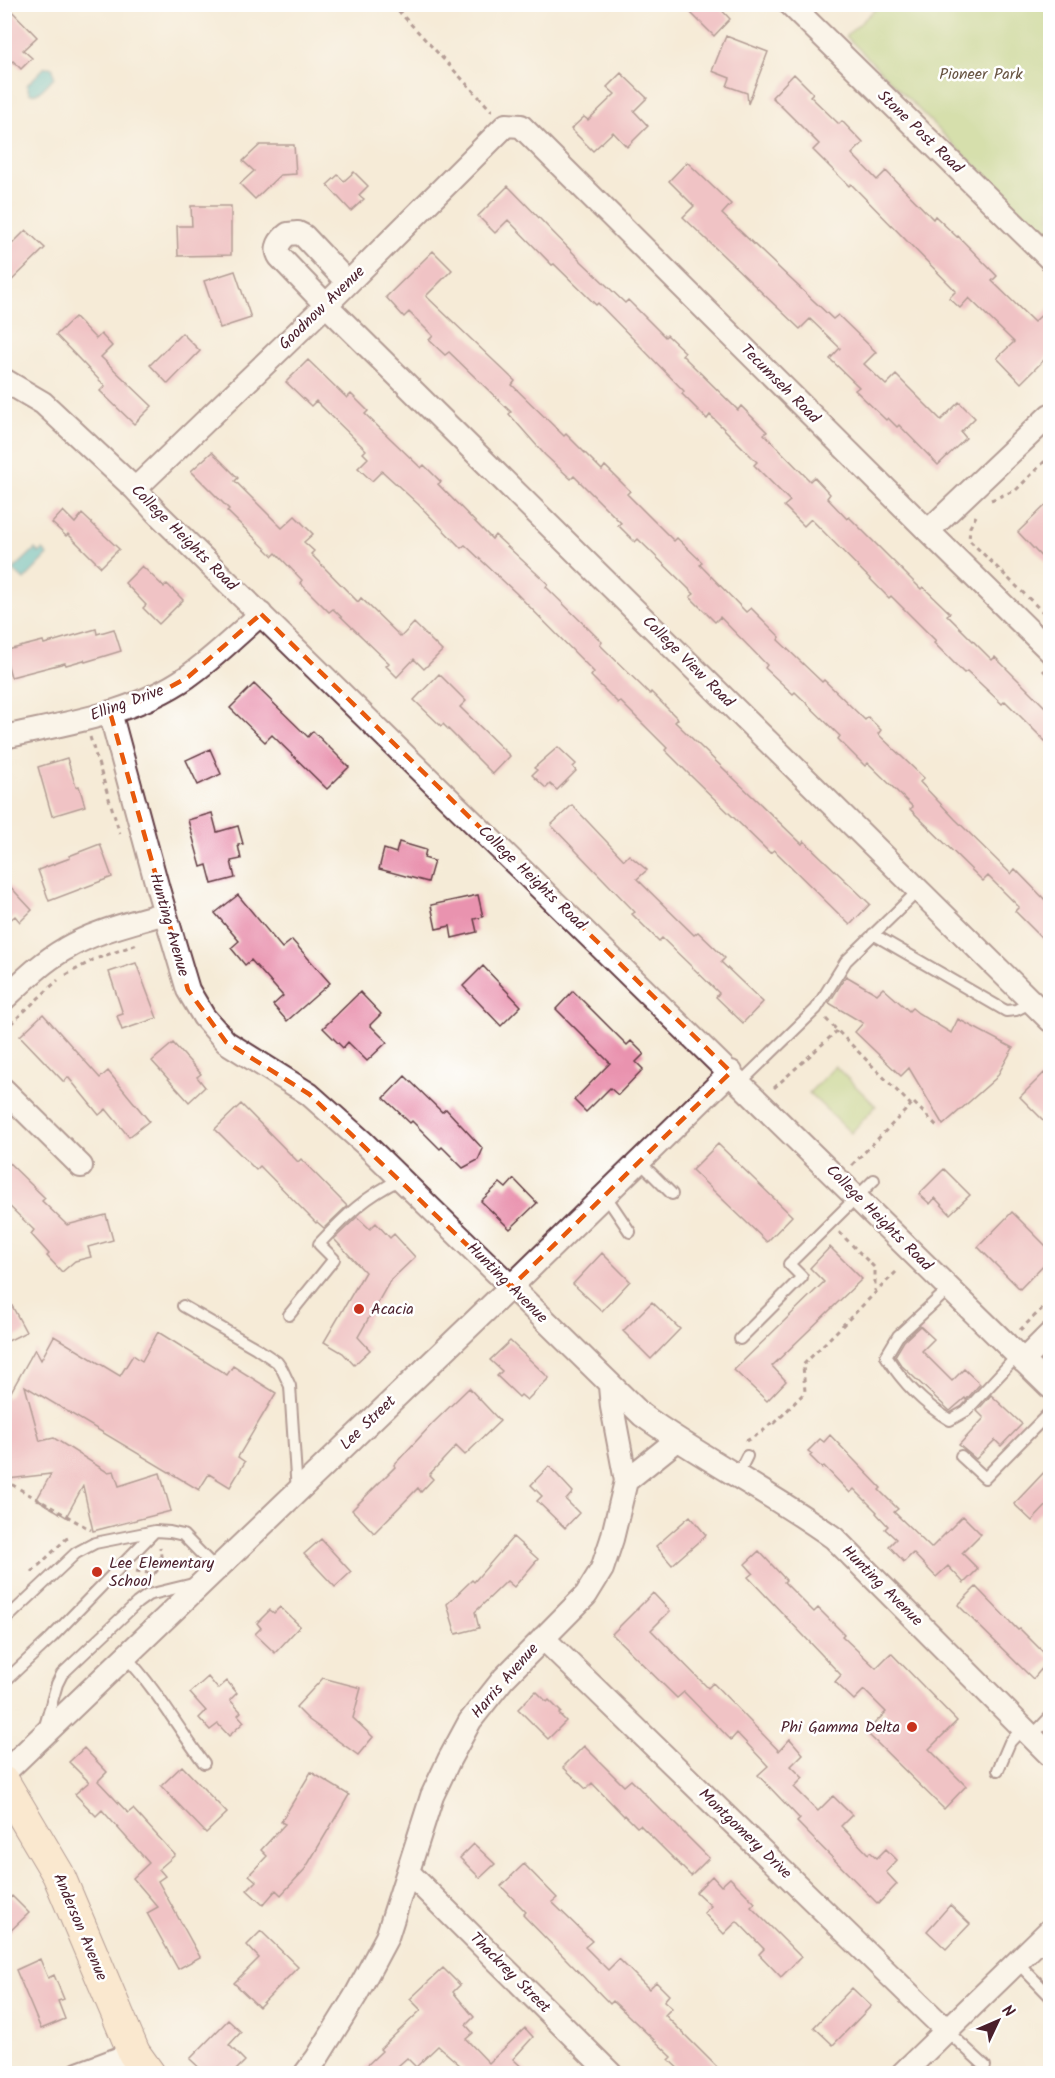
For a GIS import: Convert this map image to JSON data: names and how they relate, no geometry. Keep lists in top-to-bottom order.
{
  "streets": {
    "main road": ["Anderson Avenue"],
    "street": [
      "Stone Post Road",
      "Goodnow Avenue",
      "Tecumseh Road",
      "College Heights Road",
      "College View Road",
      "Elling Drive",
      "Hunting Avenue",
      "Lee Street",
      "Harris Avenue",
      "Montgomery Drive",
      "Thackrey Street"
    ]
  },
  "crossings": [
    ["Goodnow Avenue", "Tecumseh Road"],
    ["Goodnow Avenue", "College Heights Road"],
    ["Goodnow Avenue", "College View Road"],
    ["College Heights Road", "Elling Drive"],
    ["College Heights Road", "Lee Street"],
    ["Elling Drive", "Hunting Avenue"],
    ["Hunting Avenue", "Lee Street"],
    ["Hunting Avenue", "Harris Avenue"],
    ["Harris Avenue", "Montgomery Drive"],
    ["Harris Avenue", "Thackrey Street"]
  ],
  "parks": ["Pioneer Park"],
  "places": ["Acacia", "Lee Elementary School", "Phi Gamma Delta"],
  "north": "top right"
}
